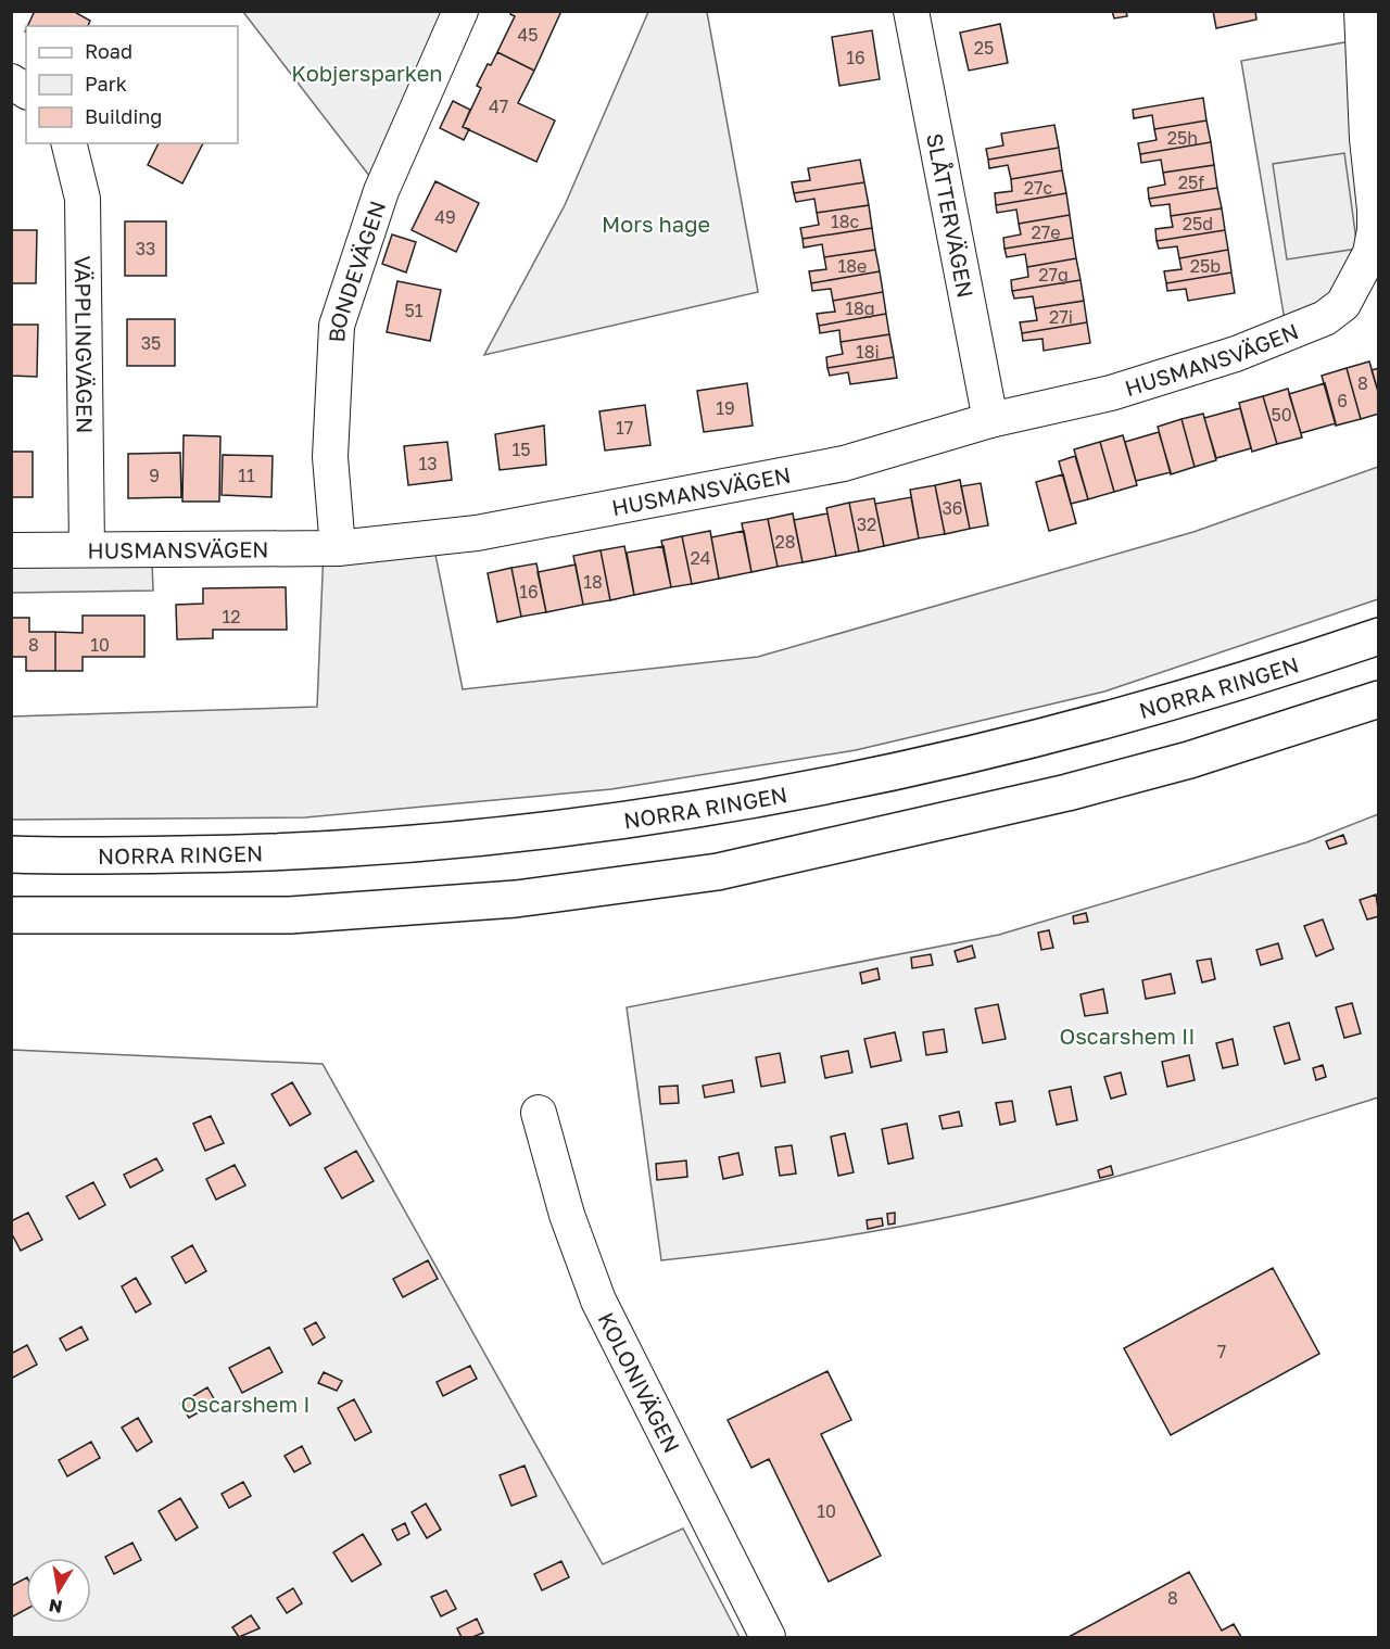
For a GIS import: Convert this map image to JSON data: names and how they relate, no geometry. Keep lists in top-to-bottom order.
{
  "streets": {
    "main road": ["NORRA RINGEN"],
    "street": [
      "SLÅTTERVÄGEN",
      "BONDEVÄGEN",
      "VÄPPLINGVÄGEN",
      "HUSMANSVÄGEN",
      "KOLONIVÄGEN"
    ]
  },
  "crossings": [
    ["SLÅTTERVÄGEN", "HUSMANSVÄGEN"],
    ["BONDEVÄGEN", "HUSMANSVÄGEN"],
    ["VÄPPLINGVÄGEN", "HUSMANSVÄGEN"]
  ],
  "parks": [
    "Kobjersparken",
    "Mors hage",
    "Oscarshem II",
    "Oscarshem I"
  ],
  "house_numbers": [
    "45",
    "25",
    "16",
    "47",
    "25h",
    "25f",
    "27c",
    "49",
    "18c",
    "25d",
    "27e",
    "33",
    "18e",
    "25b",
    "27g",
    "18g",
    "51",
    "27i",
    "35",
    "18i",
    "8",
    "6",
    "19",
    "50",
    "17",
    "15",
    "13",
    "9",
    "11",
    "36",
    "32",
    "28",
    "24",
    "18",
    "16",
    "12",
    "8",
    "10",
    "7",
    "10",
    "8"
  ],
  "legend": ["Road", "Park", "Building"],
  "north": "bottom"
}
